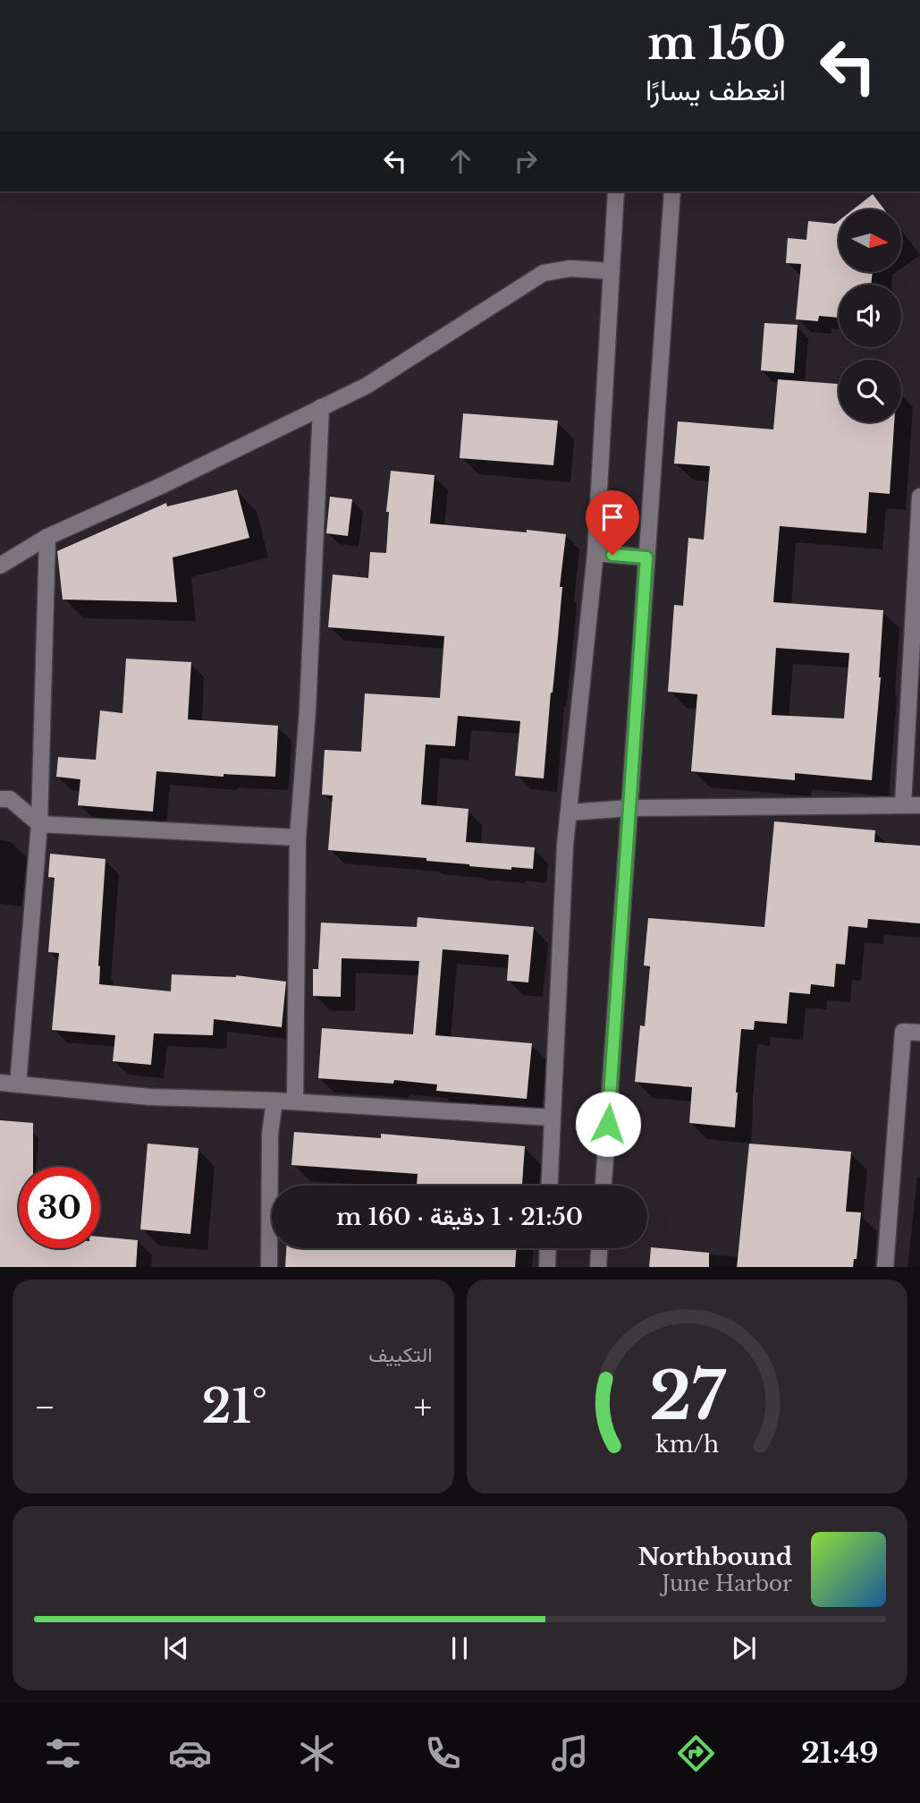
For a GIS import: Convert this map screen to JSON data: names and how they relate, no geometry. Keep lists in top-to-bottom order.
{
  "north": "right",
  "page": {
    "turn": ["150 m", "انعطف يسارًا"],
    "limit": "30",
    "trip": "21:50 · 1 دقيقة · 160 m",
    "tile": "التكييف",
    "heat": ["−", "21°", "+"],
    "song": ["Northbound", "June Harbor"],
    "tabs": "21:49",
    "gauge": ["27", "km/h"]
  }
}
